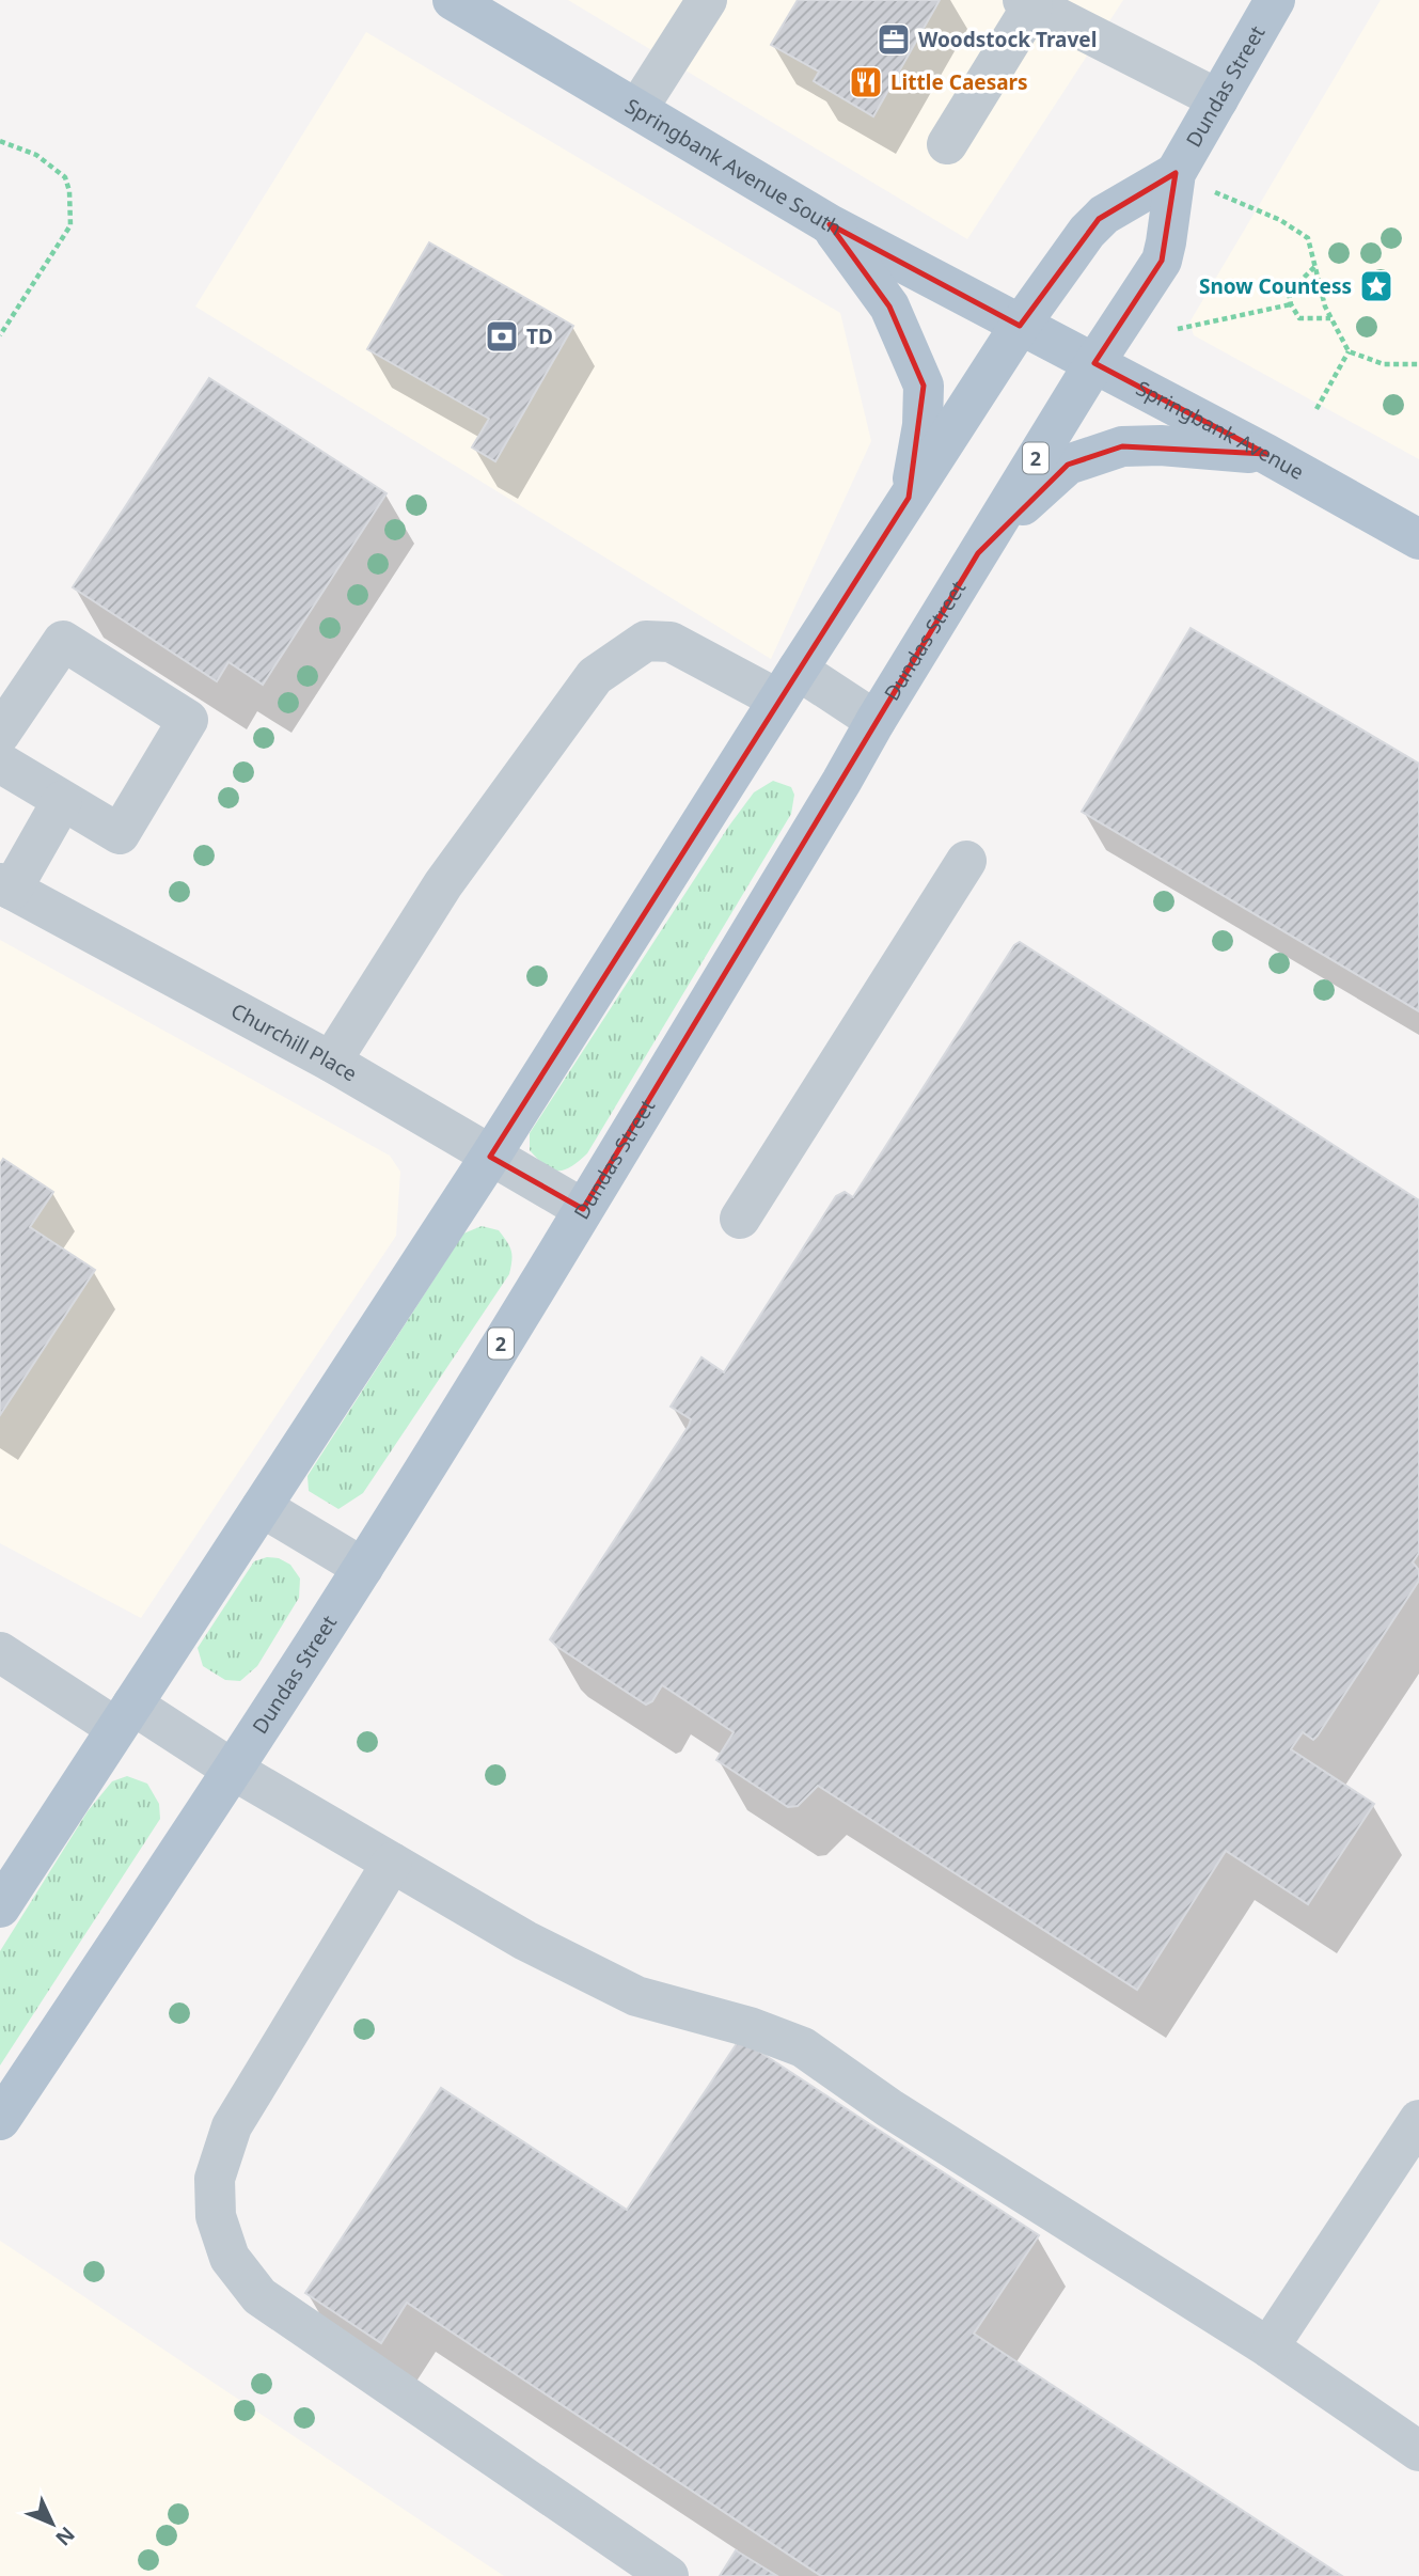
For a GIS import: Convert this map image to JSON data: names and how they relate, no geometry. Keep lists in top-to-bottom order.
{
  "streets": {
    "main road": [
      "Dundas Street",
      "Springbank Avenue South",
      "Springbank Avenue",
      "2"
    ],
    "street": ["Churchill Place"]
  },
  "crossings": [
    ["Dundas Street", "Springbank Avenue South"],
    ["Dundas Street", "Springbank Avenue"],
    ["Dundas Street", "Churchill Place"],
    ["Springbank Avenue South", "Springbank Avenue"]
  ],
  "places": {
    "office": ["Woodstock Travel"],
    "restaurant": ["Little Caesars"],
    "place": ["Snow Countess"],
    "bank": ["TD"]
  },
  "north": "bottom right"
}
